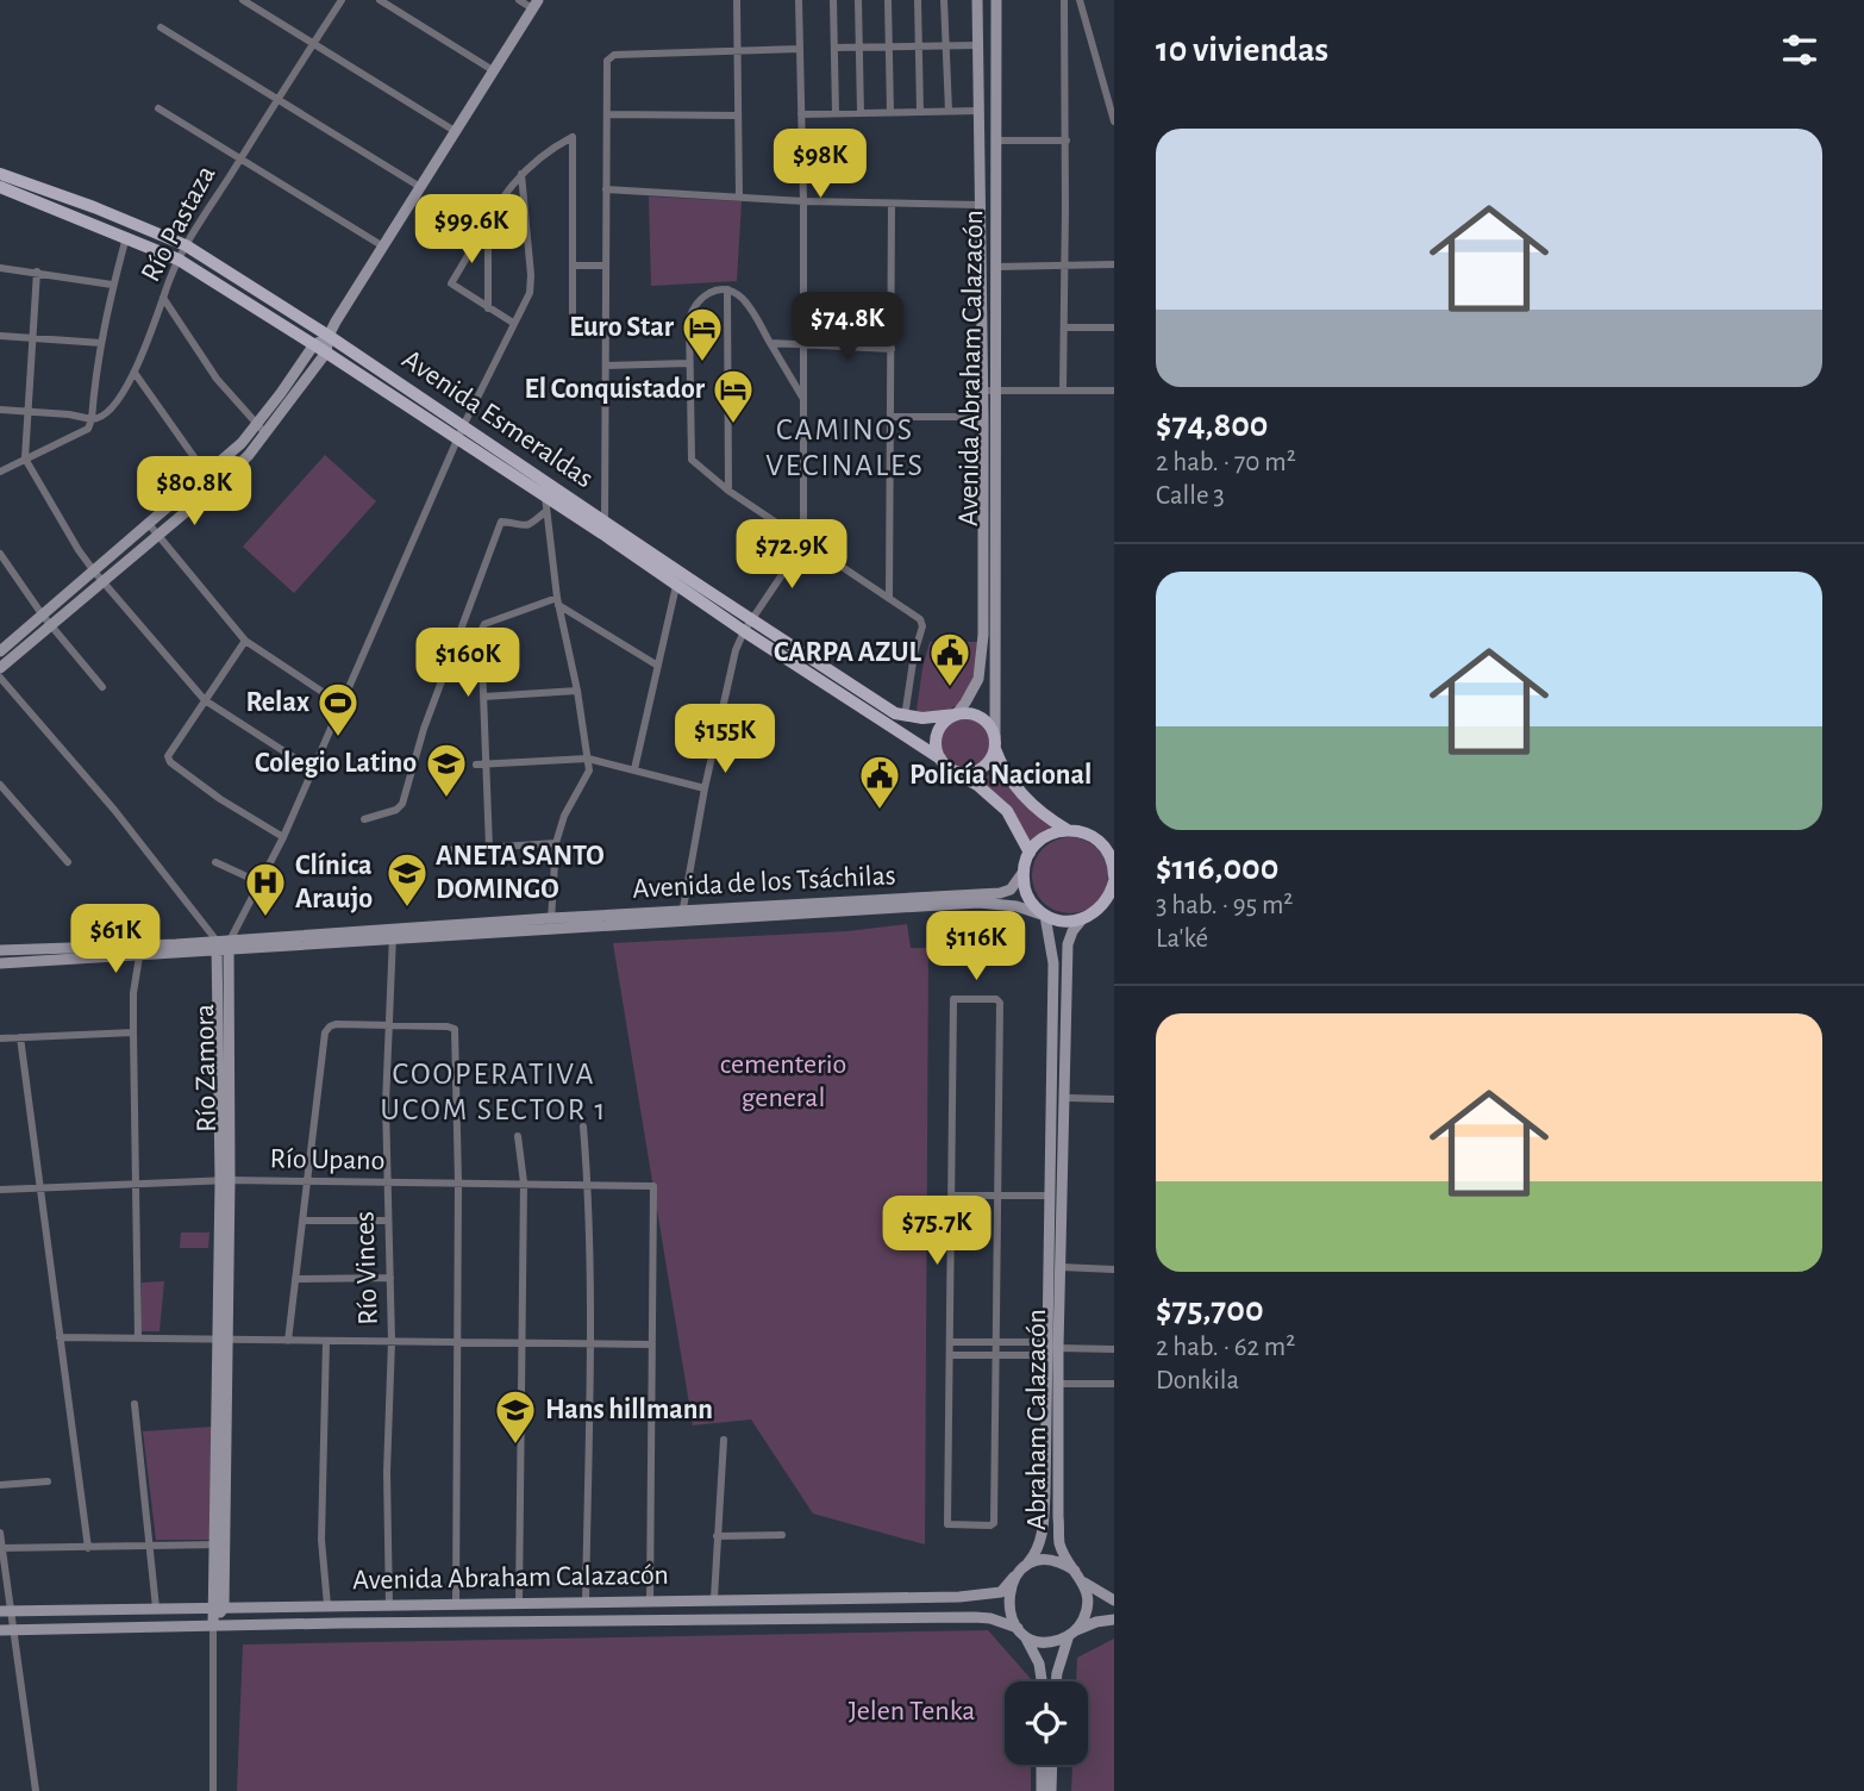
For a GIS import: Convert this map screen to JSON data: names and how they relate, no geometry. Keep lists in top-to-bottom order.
{
  "streets": {
    "main road": [
      "Avenida Abraham Calazacón",
      "Avenida Esmeraldas",
      "Avenida de los Tsáchilas",
      "Río Zamora",
      "Abraham Calazacón"
    ],
    "street": ["Río Pastaza", "Río Upano", "Río Vinces"]
  },
  "crossings": [
    ["Río Pastaza", "Avenida Esmeraldas"],
    ["Avenida Abraham Calazacón", "Avenida Esmeraldas"],
    ["Avenida Abraham Calazacón", "Avenida de los Tsáchilas"],
    ["Avenida Abraham Calazacón", "Río Zamora"],
    ["Avenida Abraham Calazacón", "Río Vinces"],
    ["Avenida Abraham Calazacón", "Abraham Calazacón"],
    ["Avenida Esmeraldas", "Avenida de los Tsáchilas"],
    ["Avenida Esmeraldas", "Río Zamora"],
    ["Avenida Esmeraldas", "Abraham Calazacón"],
    ["Avenida de los Tsáchilas", "Río Zamora"],
    ["Avenida de los Tsáchilas", "Río Vinces"],
    ["Avenida de los Tsáchilas", "Abraham Calazacón"],
    ["Río Zamora", "Río Upano"],
    ["Río Upano", "Río Vinces"]
  ],
  "districts": ["CAMINOS VECINALES", "COOPERATIVA UCOM SECTOR 1"],
  "parks": ["cementerio general", "Jelen Tenka"],
  "places": {
    "hotel": ["Euro Star", "El Conquistador"],
    "public building": ["CARPA AZUL", "Policía Nacional"],
    "sports": ["Relax"],
    "school or university": ["Colegio Latino", "ANETA SANTO DOMINGO", "Hans hillmann"],
    "hospital": ["Clínica Araujo"]
  },
  "page": {
    "heading": "10 viviendas",
    "list": [
      {
        "name": "$74,800",
        "note": "2 hab. · 70 m² · Calle 3"
      },
      {
        "name": "$116,000",
        "note": "3 hab. · 95 m² · La'ké"
      },
      {
        "name": "$75,700",
        "note": "2 hab. · 62 m² · Donkila"
      }
    ],
    "price": [
      "$98K",
      "$99.6K",
      "$74.8K",
      "$80.8K",
      "$72.9K",
      "$160K",
      "$155K",
      "$61K",
      "$116K",
      "$75.7K"
    ]
  }
}
